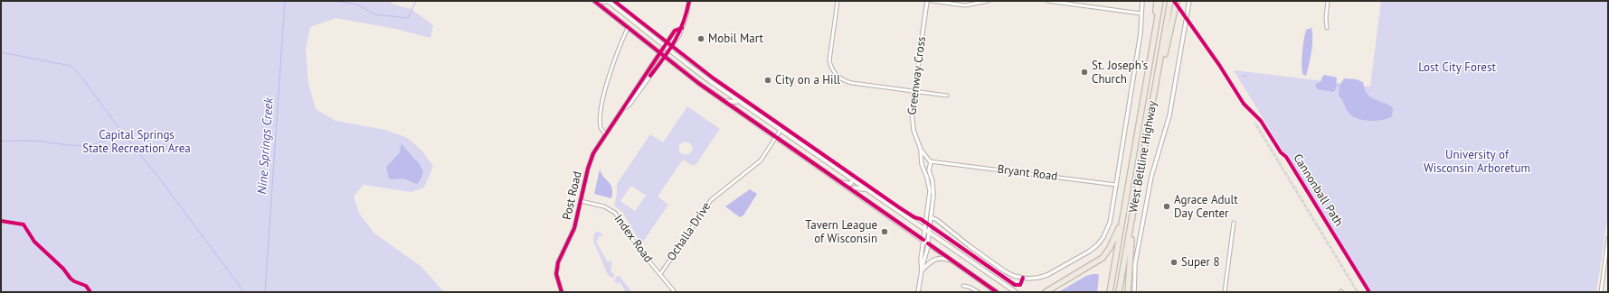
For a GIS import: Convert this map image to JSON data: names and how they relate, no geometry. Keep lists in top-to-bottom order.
{
  "streets": {
    "highway": ["West Beltline Highway"],
    "street": [
      "Greenway Cross",
      "Bryant Road",
      "Post Road",
      "Ochalla Drive",
      "Index Road"
    ],
    "cycle path": ["Cannonball Path"]
  },
  "crossings": [
    ["Greenway Cross", "Bryant Road"],
    ["Post Road", "Index Road"],
    ["Ochalla Drive", "Index Road"]
  ],
  "water": ["Nine Springs Creek"],
  "parks": ["Lost City Forest", "Capital Springs State Recreation Area", "University of Wisconsin Arboretum"],
  "places": [
    "Mobil Mart",
    "St. Joseph's Church",
    "City on a Hill",
    "Agrace Adult Day Center",
    "Tavern League of Wisconsin",
    "Super 8"
  ]
}
